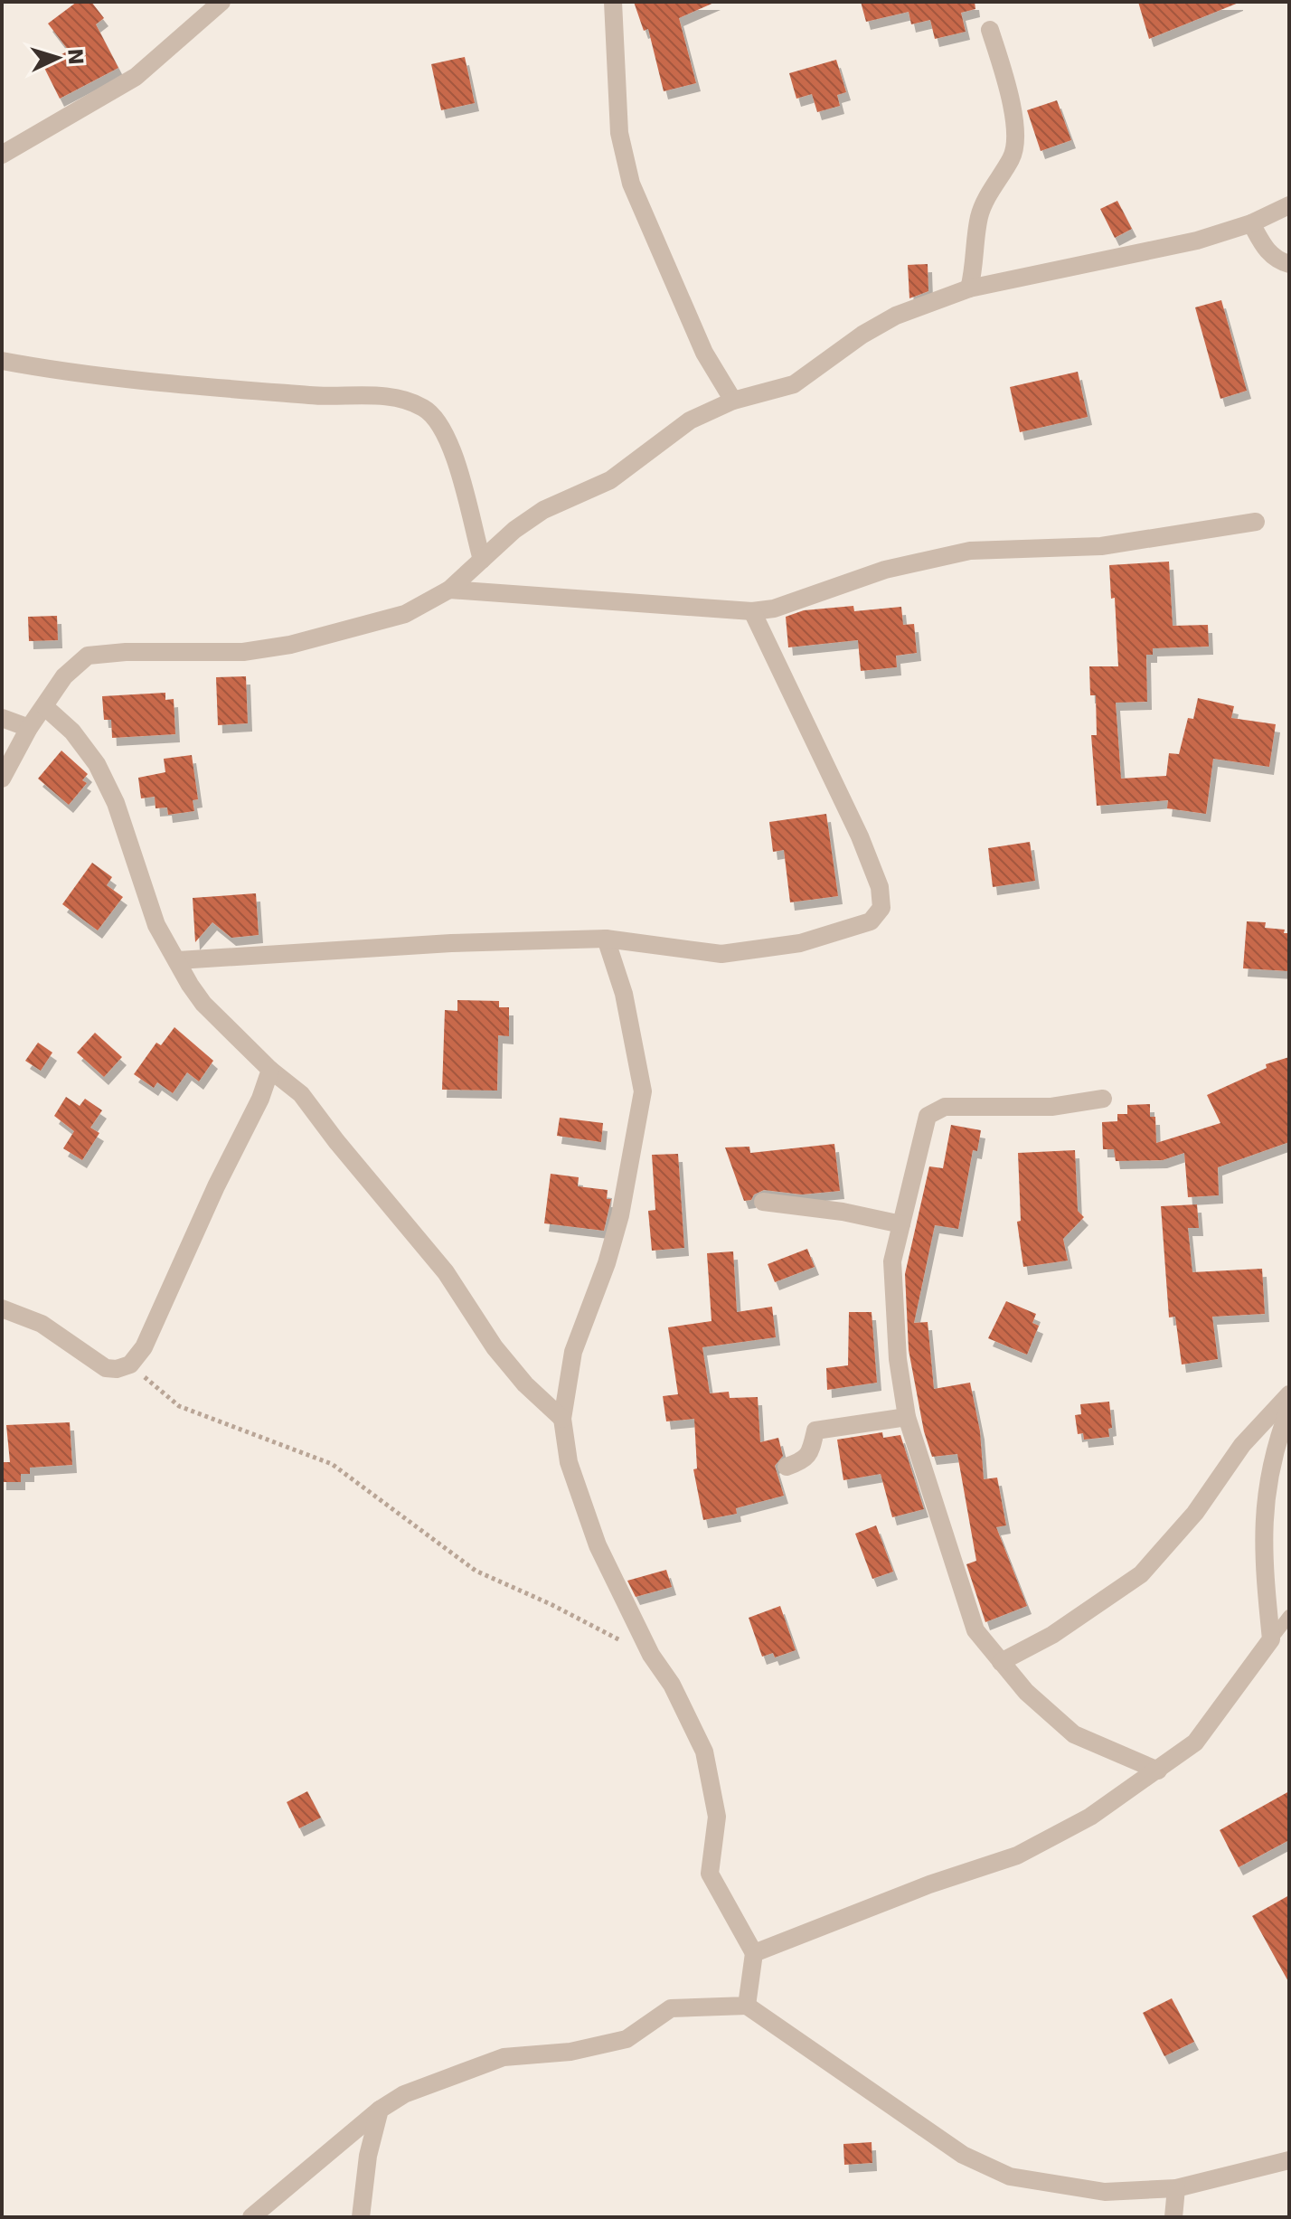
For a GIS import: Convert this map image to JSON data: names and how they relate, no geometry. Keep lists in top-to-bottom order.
{
  "north": "right"
}
